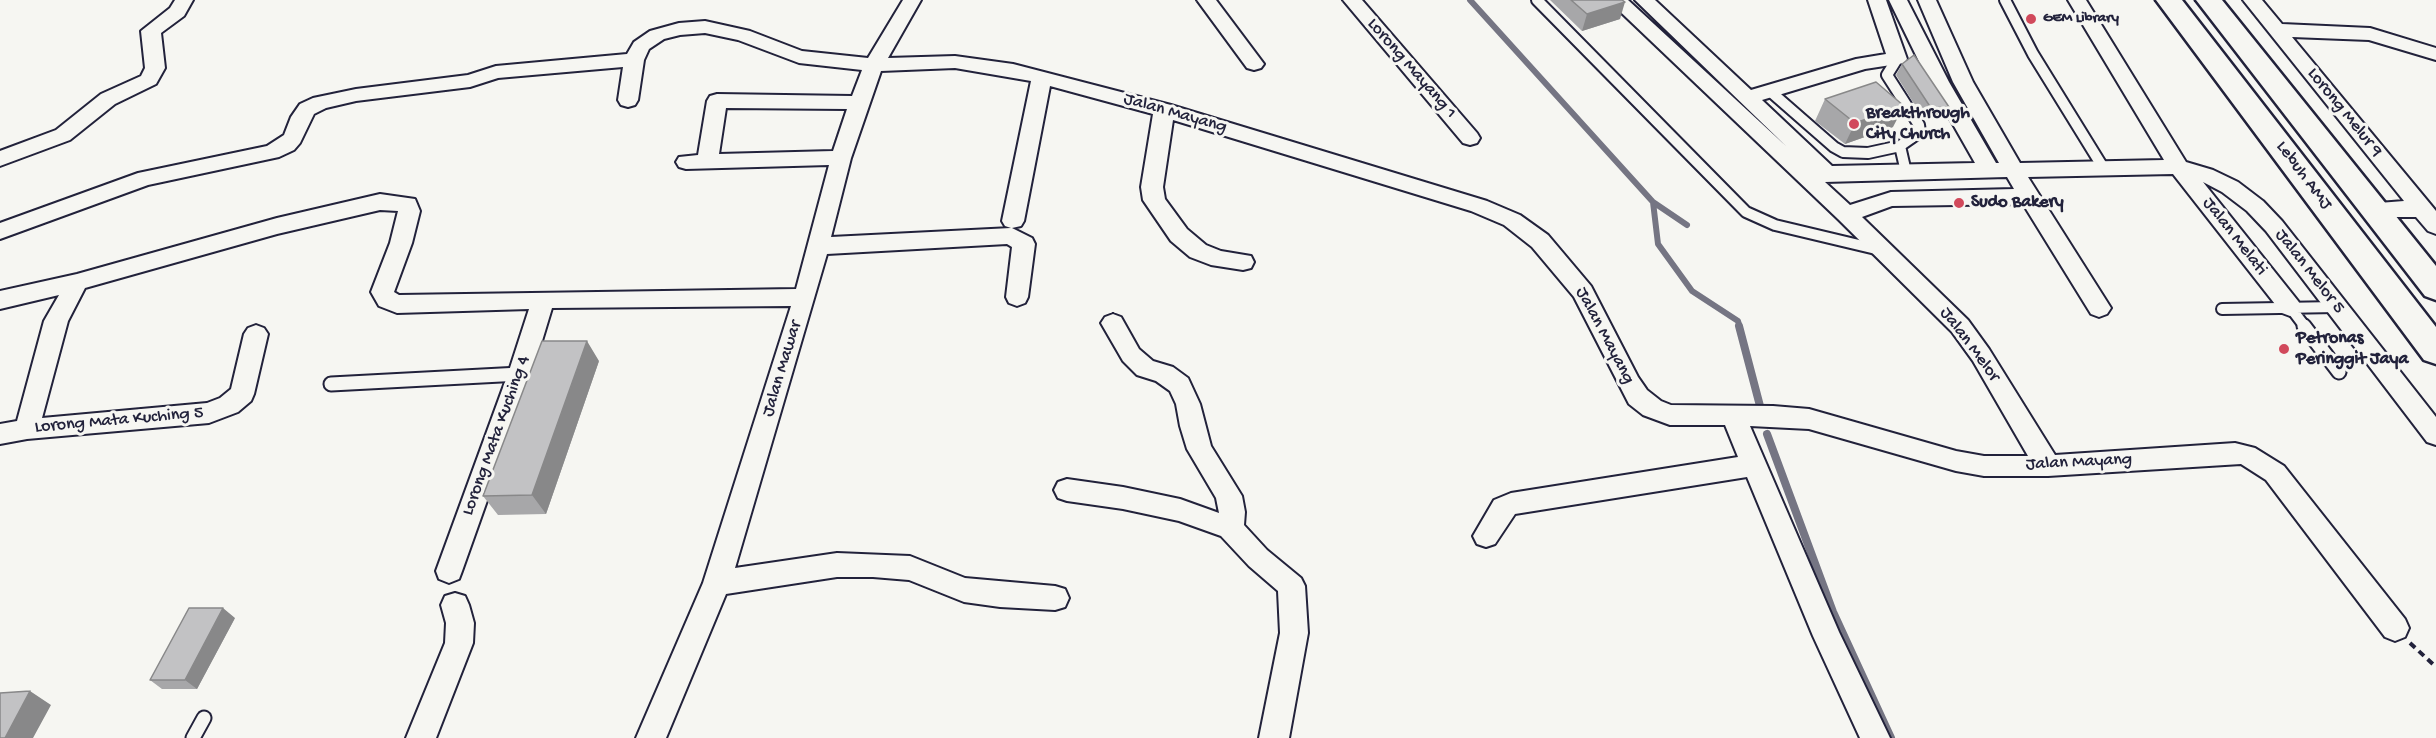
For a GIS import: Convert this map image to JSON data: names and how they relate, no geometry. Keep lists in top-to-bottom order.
{
  "streets": {
    "highway": ["Lebuh AMJ"],
    "street": [
      "Lorong Mayang 1",
      "Lorong Melur 9",
      "Jalan Mayang",
      "Jalan Melati",
      "Jalan Melor 5",
      "Jalan Melor",
      "Jalan Mawar",
      "Lorong Mata Kuching 5",
      "Lorong Mata Kuching 4"
    ]
  },
  "crossings": [
    ["Jalan Mayang", "Jalan Melor"],
    ["Jalan Mayang", "Jalan Mawar"],
    ["Jalan Melati", "Jalan Melor 5"],
    ["Jalan Melor 5", "Jalan Melor"]
  ],
  "places": [
    "GEM Library",
    "Breakthrough City Church",
    "Sudo Bakery",
    "Petronas Peringgit Jaya"
  ]
}
